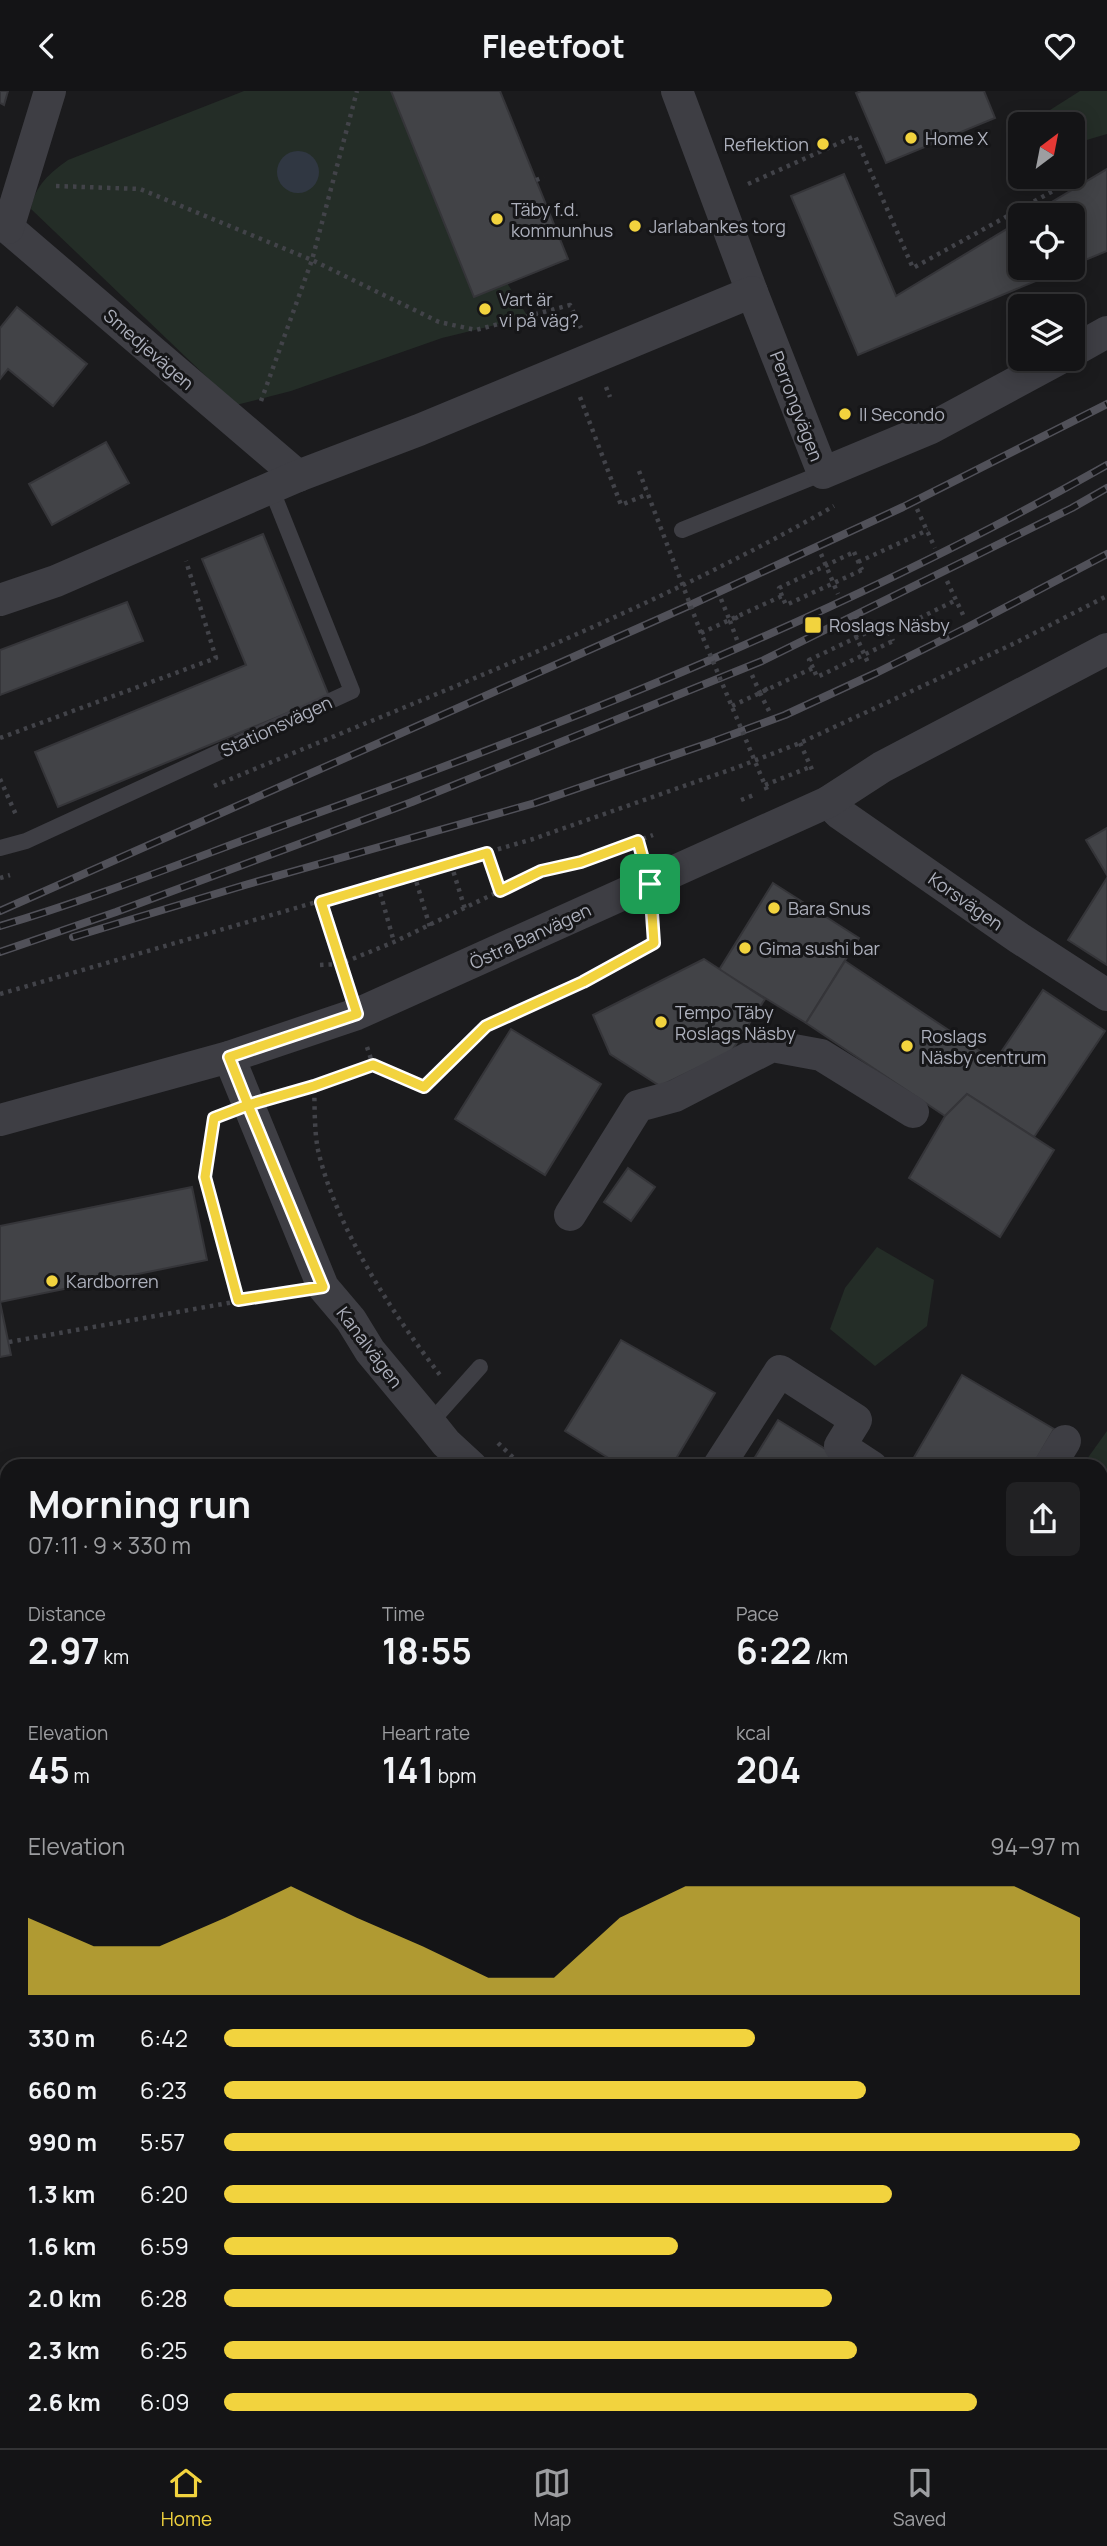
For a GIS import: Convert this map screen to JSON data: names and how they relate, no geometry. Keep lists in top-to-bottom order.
{
  "streets": {
    "street": [
      "Smedjevägen",
      "Perrongvägen",
      "Korsvägen",
      "Östra Banvägen",
      "Kanalvägen"
    ],
    "lane": ["Stationsvägen"]
  },
  "crossings": [
    ["Smedjevägen", "Stationsvägen"],
    ["Korsvägen", "Östra Banvägen"],
    ["Östra Banvägen", "Kanalvägen"]
  ],
  "places": {
    "other": [
      "Home X",
      "Reflektion",
      "Täby f.d. kommunhus",
      "Jarlabankes torg",
      "Vart är vi på väg?",
      "Il Secondo",
      "Bara Snus",
      "Gima sushi bar",
      "Tempo Täby Roslags Näsby",
      "Roslags Näsby centrum",
      "Kardborren"
    ],
    "transit": ["Roslags Näsby"]
  },
  "north": "top right",
  "page": {
    "header": "Fleetfoot",
    "heading": ["Morning run", "07:11 · 9 × 330 m"],
    "stats": [
      ["Distance", "2.97 km"],
      ["Time", "18:55"],
      ["Pace", "6:22 /km"],
      ["Elevation", "45 m"],
      ["Heart rate", "141 bpm"],
      ["kcal", "204"]
    ],
    "chart": ["Elevation", "94–97 m"],
    "list": [
      {
        "name": "330 m",
        "note": "6:42"
      },
      {
        "name": "660 m",
        "note": "6:23"
      },
      {
        "name": "990 m",
        "note": "5:57"
      },
      {
        "name": "1.3 km",
        "note": "6:20"
      },
      {
        "name": "1.6 km",
        "note": "6:59"
      },
      {
        "name": "2.0 km",
        "note": "6:28"
      },
      {
        "name": "2.3 km",
        "note": "6:25"
      },
      {
        "name": "2.6 km",
        "note": "6:09"
      }
    ],
    "tabs": ["Home", "Map", "Saved"]
  }
}
